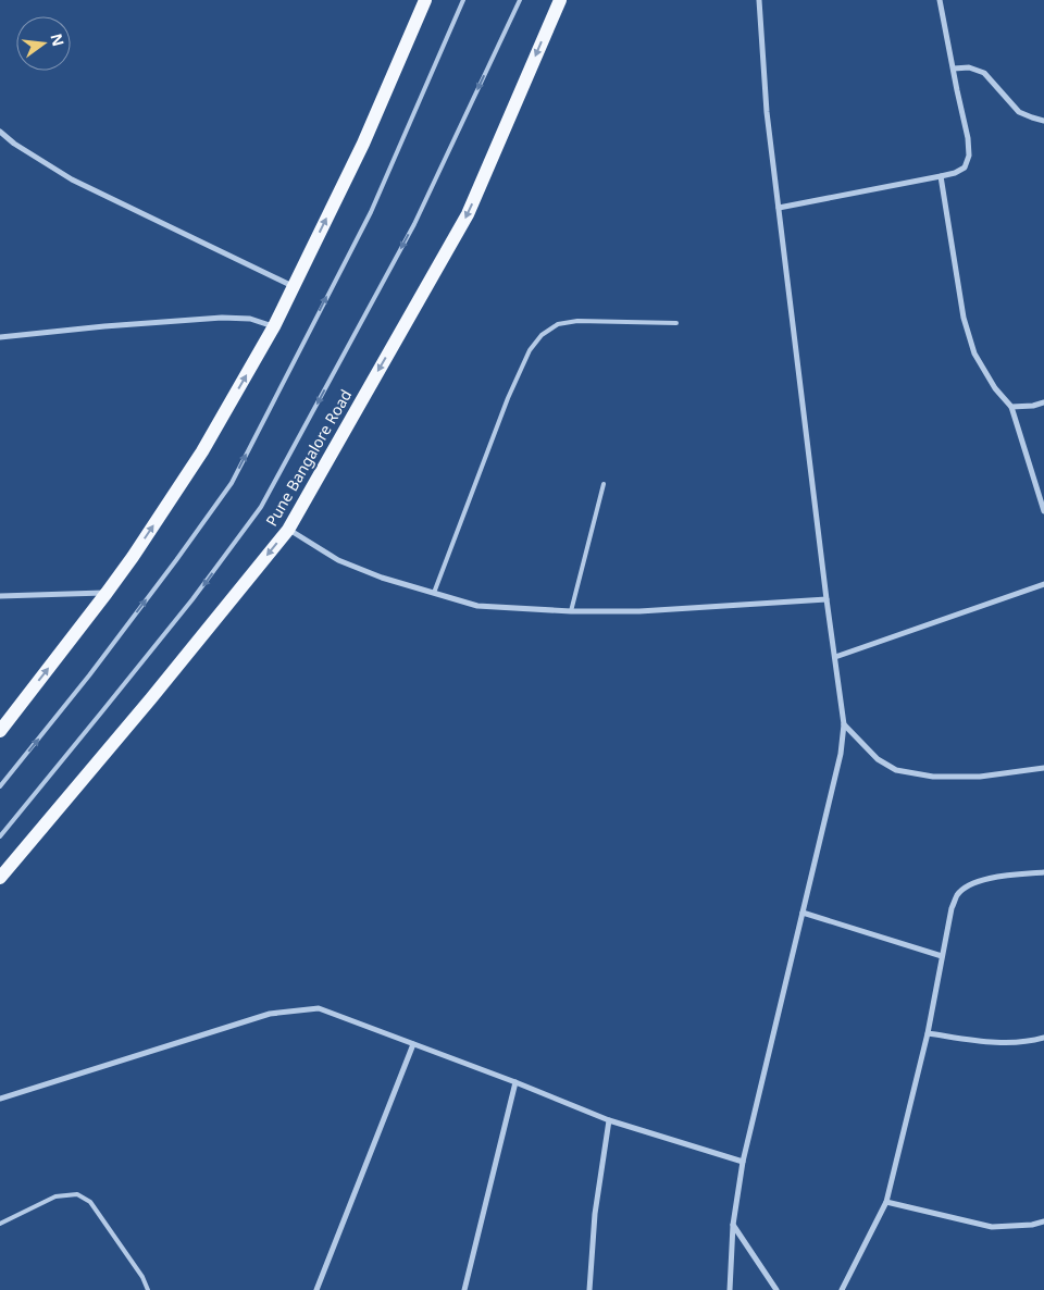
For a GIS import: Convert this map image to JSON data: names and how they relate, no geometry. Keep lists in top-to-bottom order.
{
  "streets": {
    "main road": ["Pune Bangalore Road"]
  },
  "north": "right"
}
